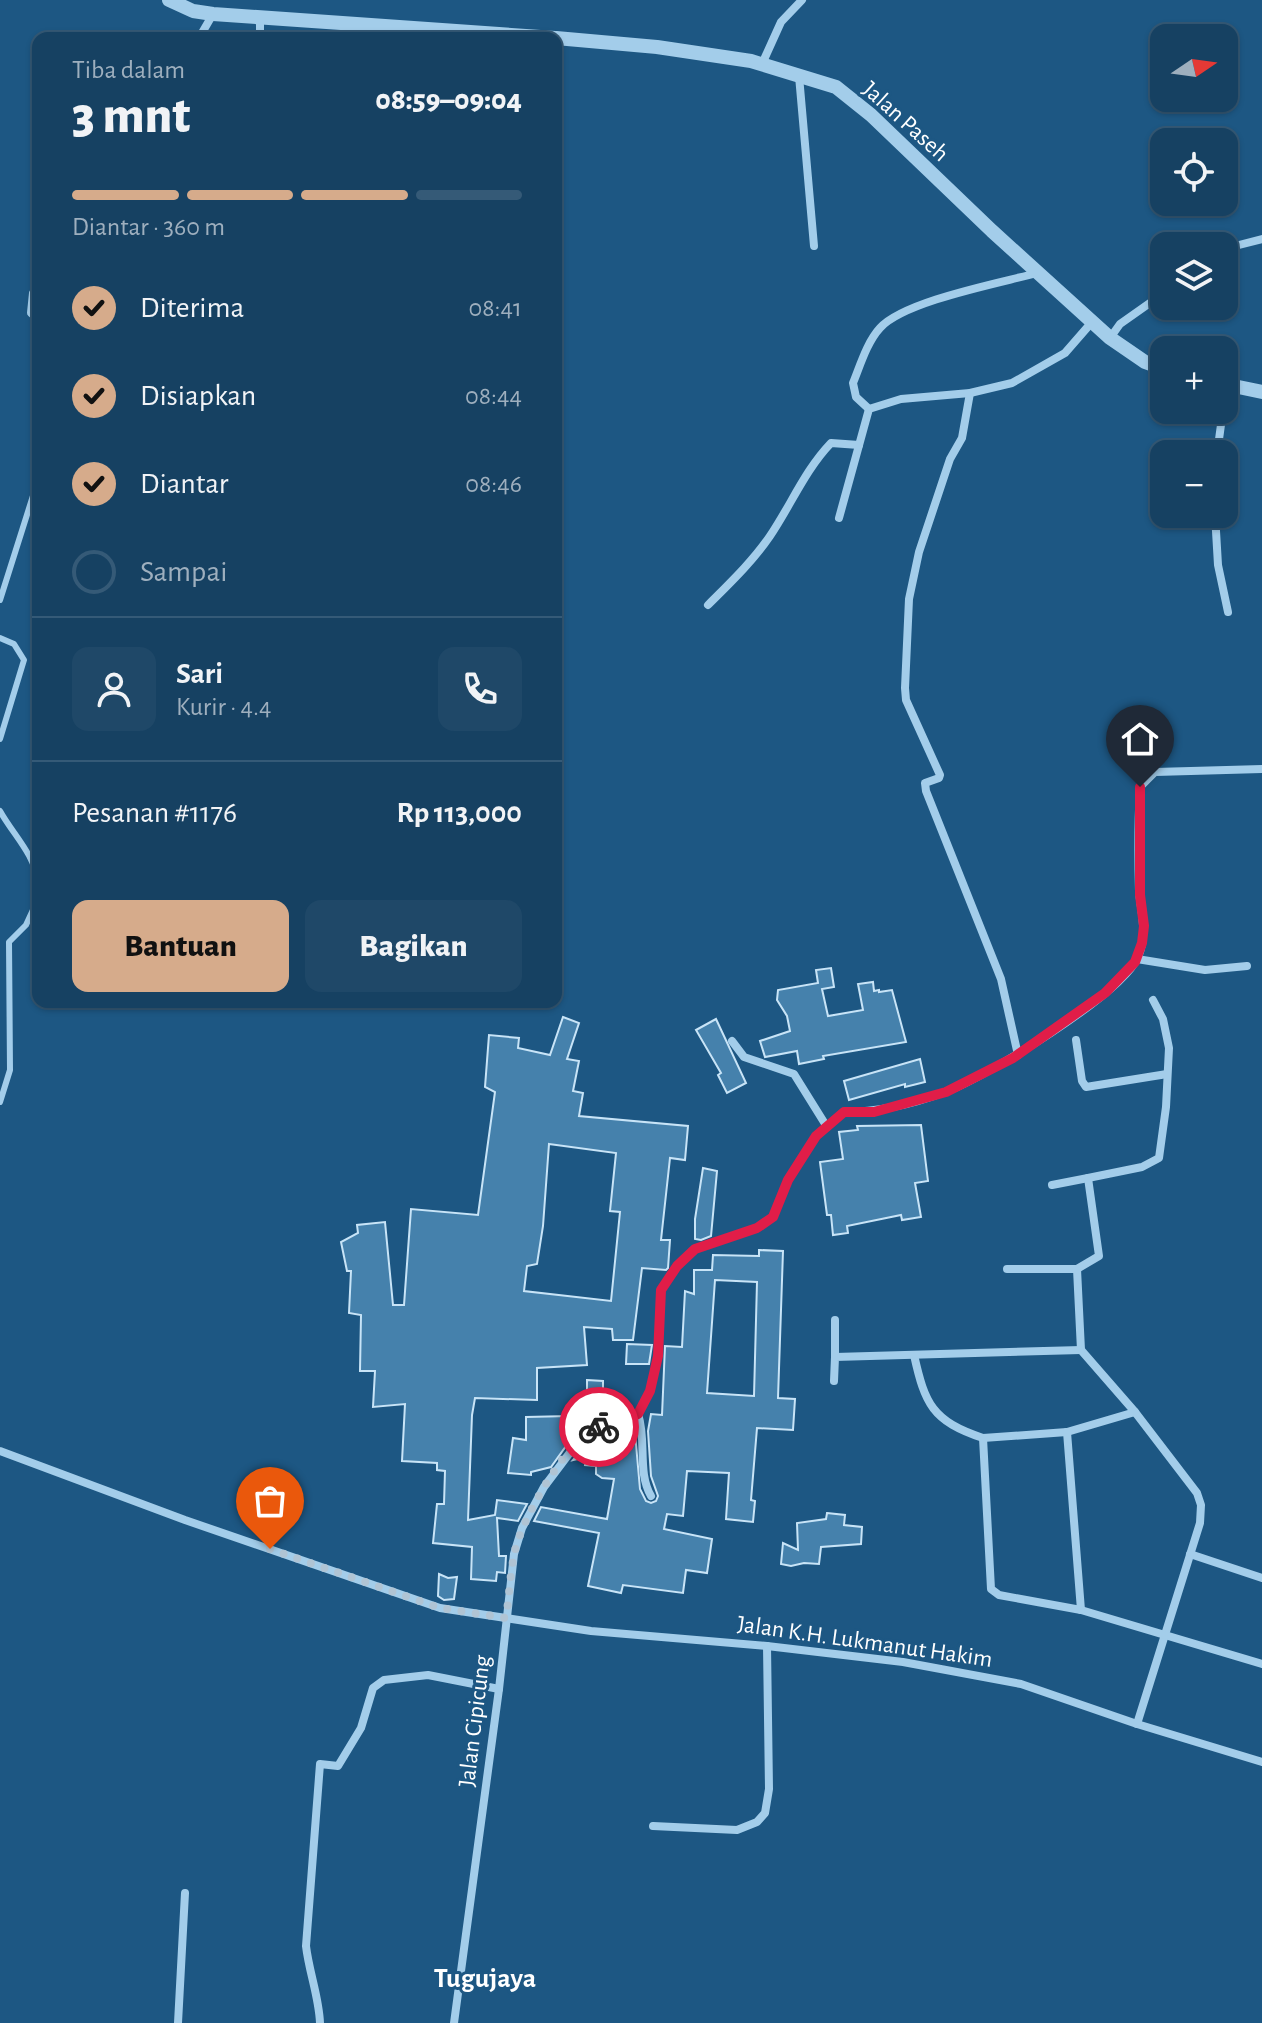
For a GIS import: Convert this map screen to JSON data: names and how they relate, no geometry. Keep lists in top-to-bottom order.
{
  "streets": {
    "street": ["Jalan Paseh", "Jalan K.H. Lukmanut Hakim", "Jalan Cipicung"]
  },
  "crossings": [
    ["Jalan K.H. Lukmanut Hakim", "Jalan Cipicung"]
  ],
  "districts": ["Tugujaya"],
  "north": "right",
  "page": {
    "map_buttons": ["+", "−"],
    "heading": ["3 mnt", "Tiba dalam", "08:59–09:04"],
    "panel": [
      "Sari",
      "Kurir · 4.4",
      "Pesanan #1176",
      "Rp 113,000"
    ],
    "bar": "Diantar · 360 m",
    "list": [
      ["Diterima", "08:41"],
      ["Disiapkan", "08:44"],
      ["Diantar", "08:46"],
      "Sampai"
    ],
    "buttons": ["Bantuan", "Bagikan"]
  }
}
